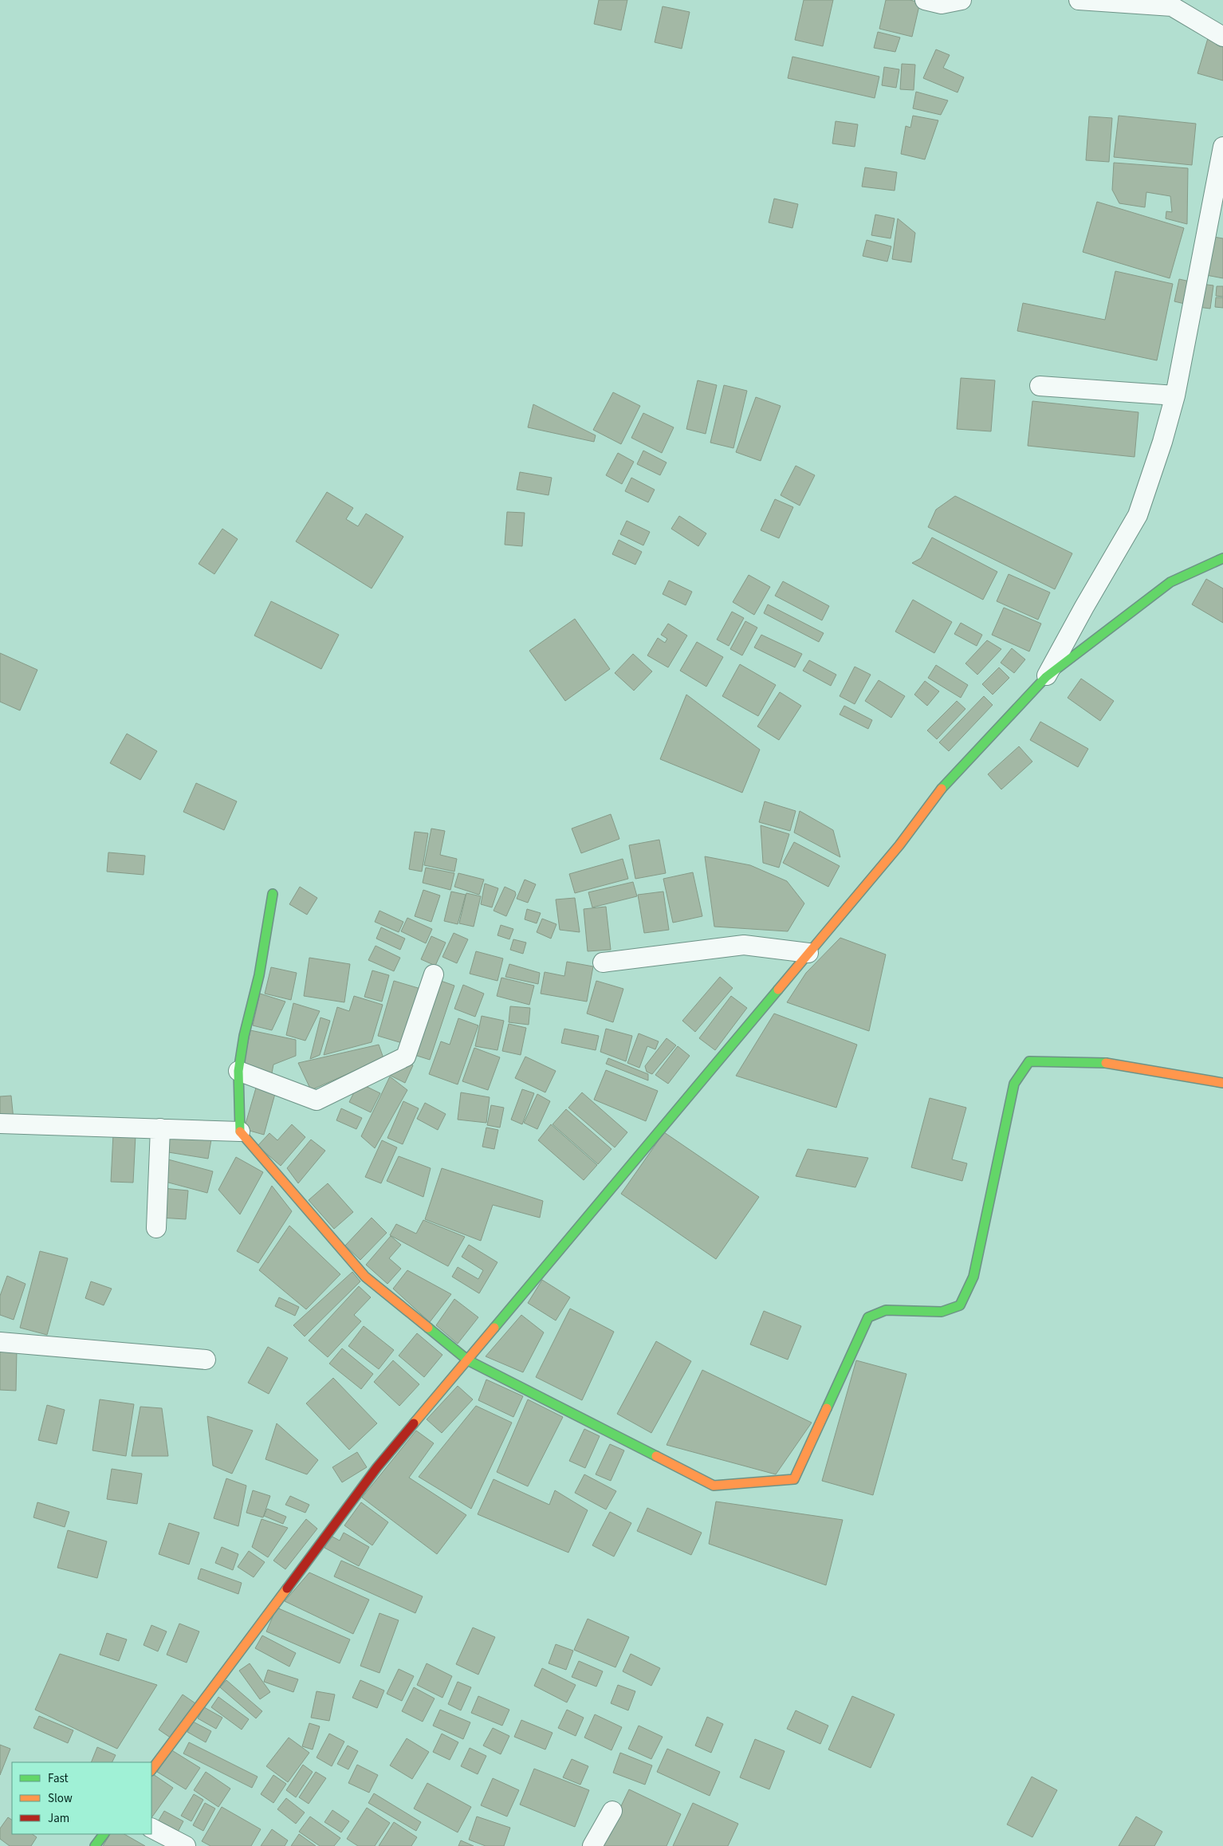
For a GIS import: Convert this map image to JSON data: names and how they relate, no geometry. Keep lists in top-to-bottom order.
{
  "legend": ["Fast", "Slow", "Jam"]
}
